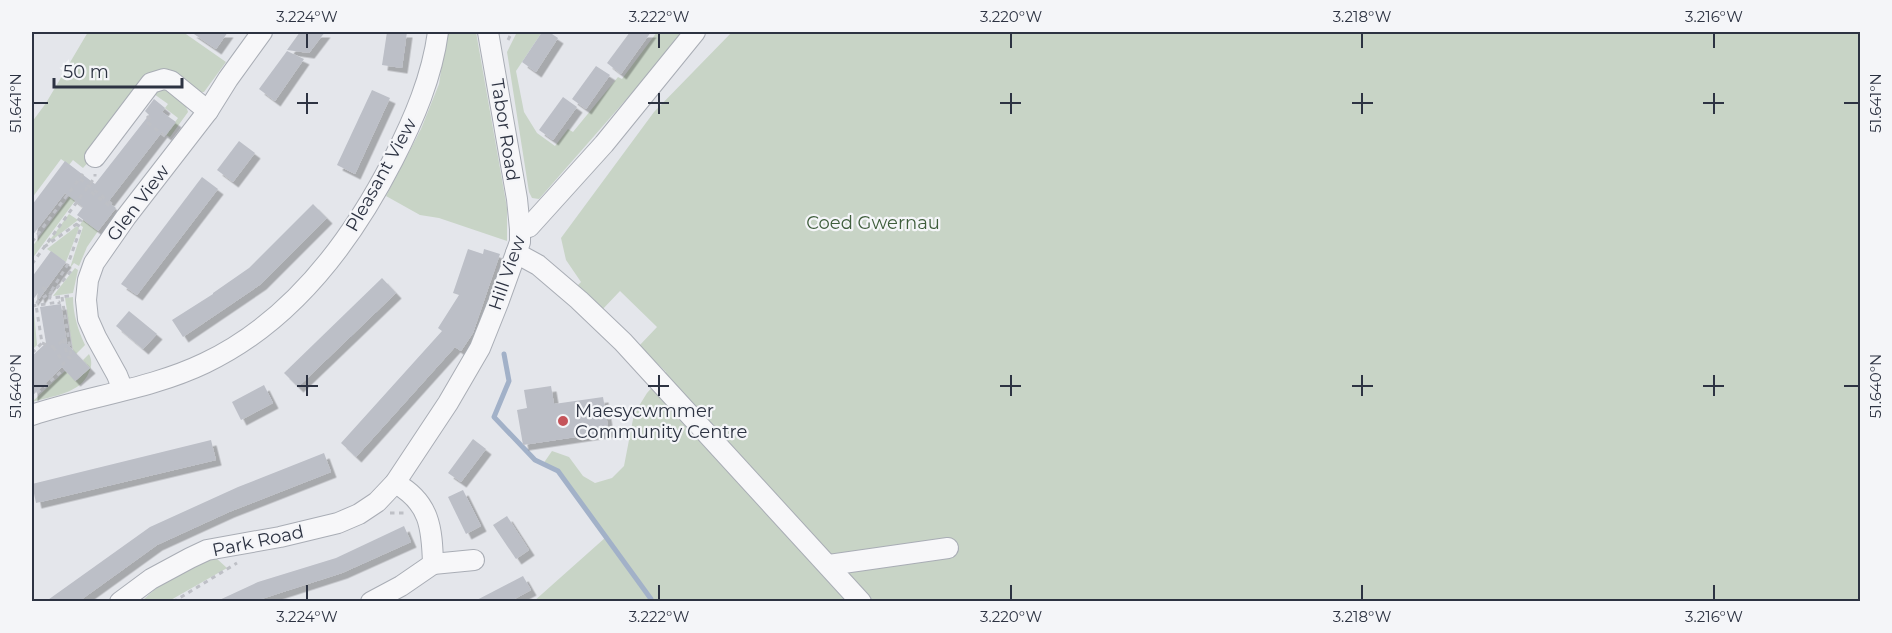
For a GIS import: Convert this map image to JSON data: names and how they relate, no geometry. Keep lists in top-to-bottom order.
{
  "streets": {
    "street": [
      "Tabor Road",
      "Pleasant View",
      "Glen View",
      "Hill View",
      "Park Road"
    ]
  },
  "crossings": [
    ["Tabor Road", "Hill View"],
    ["Pleasant View", "Glen View"],
    ["Hill View", "Park Road"]
  ],
  "parks": ["Coed Gwernau"],
  "places": ["Maesycwmmer Community Centre"],
  "scale_bar": "50 m",
  "coordinates": [
    "3.224°W",
    "3.222°W",
    "3.220°W",
    "3.218°W",
    "3.216°W",
    "51.641°N",
    "51.640°N"
  ]
}
